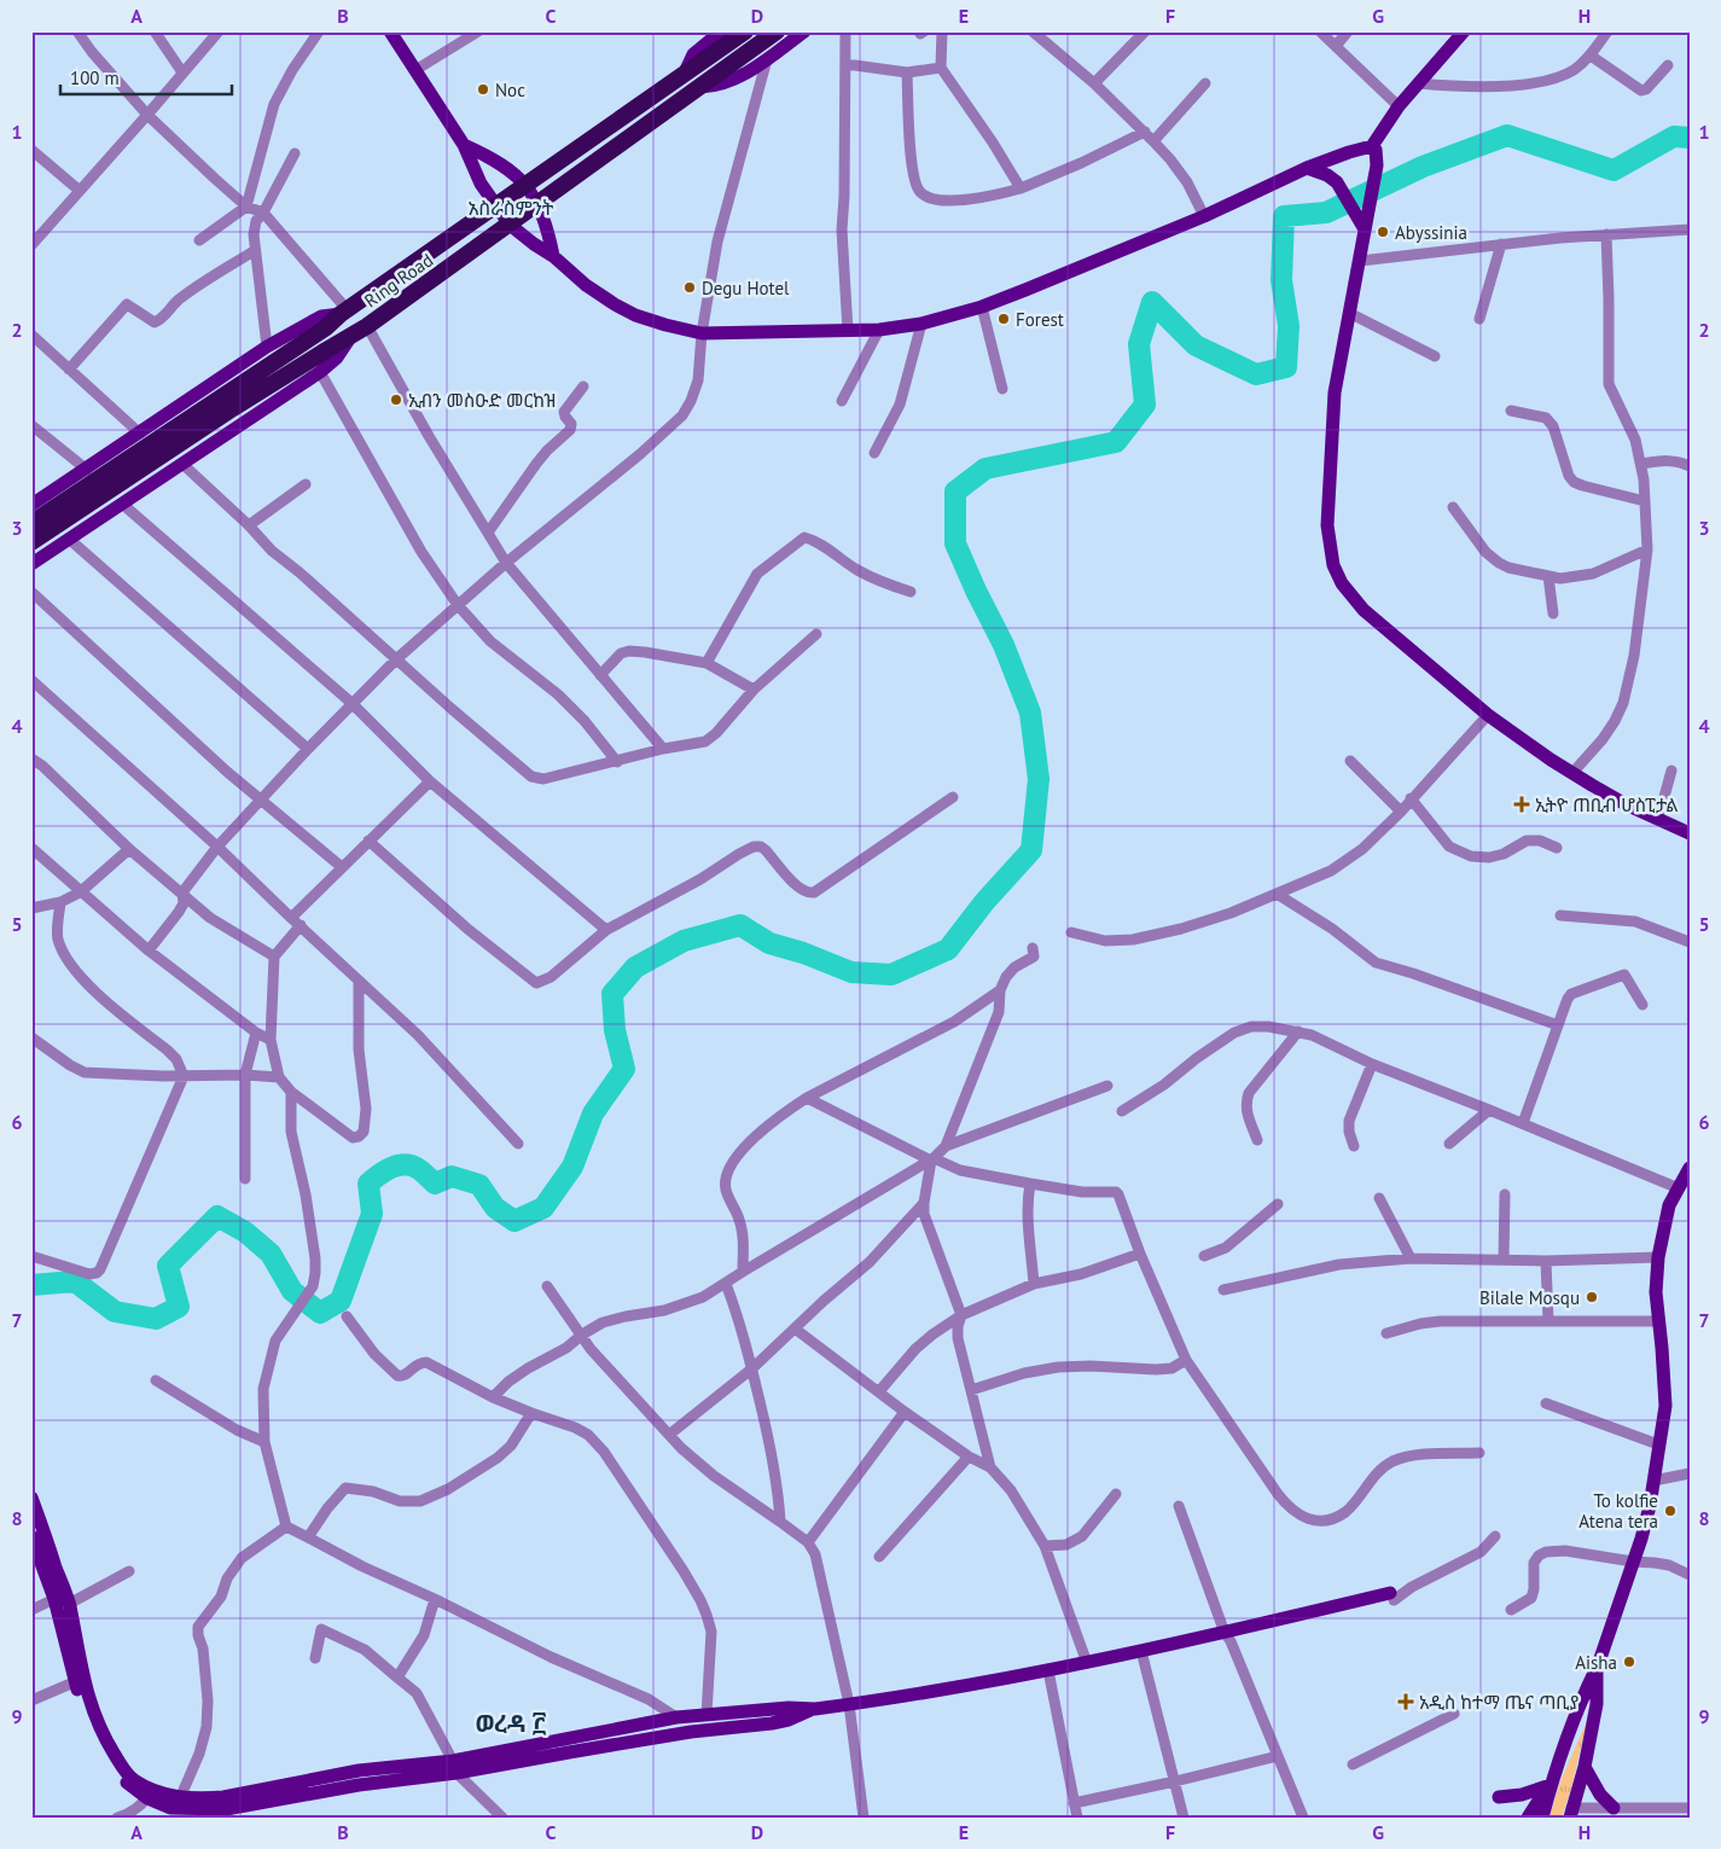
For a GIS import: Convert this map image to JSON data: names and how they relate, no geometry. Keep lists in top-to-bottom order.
{
  "streets": {
    "highway": ["Ring Road"]
  },
  "districts": ["አስራስምንት", "ወረዳ ፫"],
  "places": {
    "other": [
      "Noc",
      "Abyssinia",
      "Degu Hotel",
      "Forest",
      "ኢብን መስዑድ መርከዝ",
      "Bilale Mosqu",
      "To kolfie Atena tera",
      "Aisha"
    ],
    "health": ["ኢትዮ ጠቢብ ሆስፒታል", "አዲስ ከተማ ጤና ጣቢያ"]
  },
  "scale_bar": "100 m",
  "grid": {
    "columns": [
      "A",
      "B",
      "C",
      "D",
      "E",
      "F",
      "G",
      "H"
    ],
    "rows": [
      "1",
      "2",
      "3",
      "4",
      "5",
      "6",
      "7",
      "8",
      "9"
    ]
  }
}
